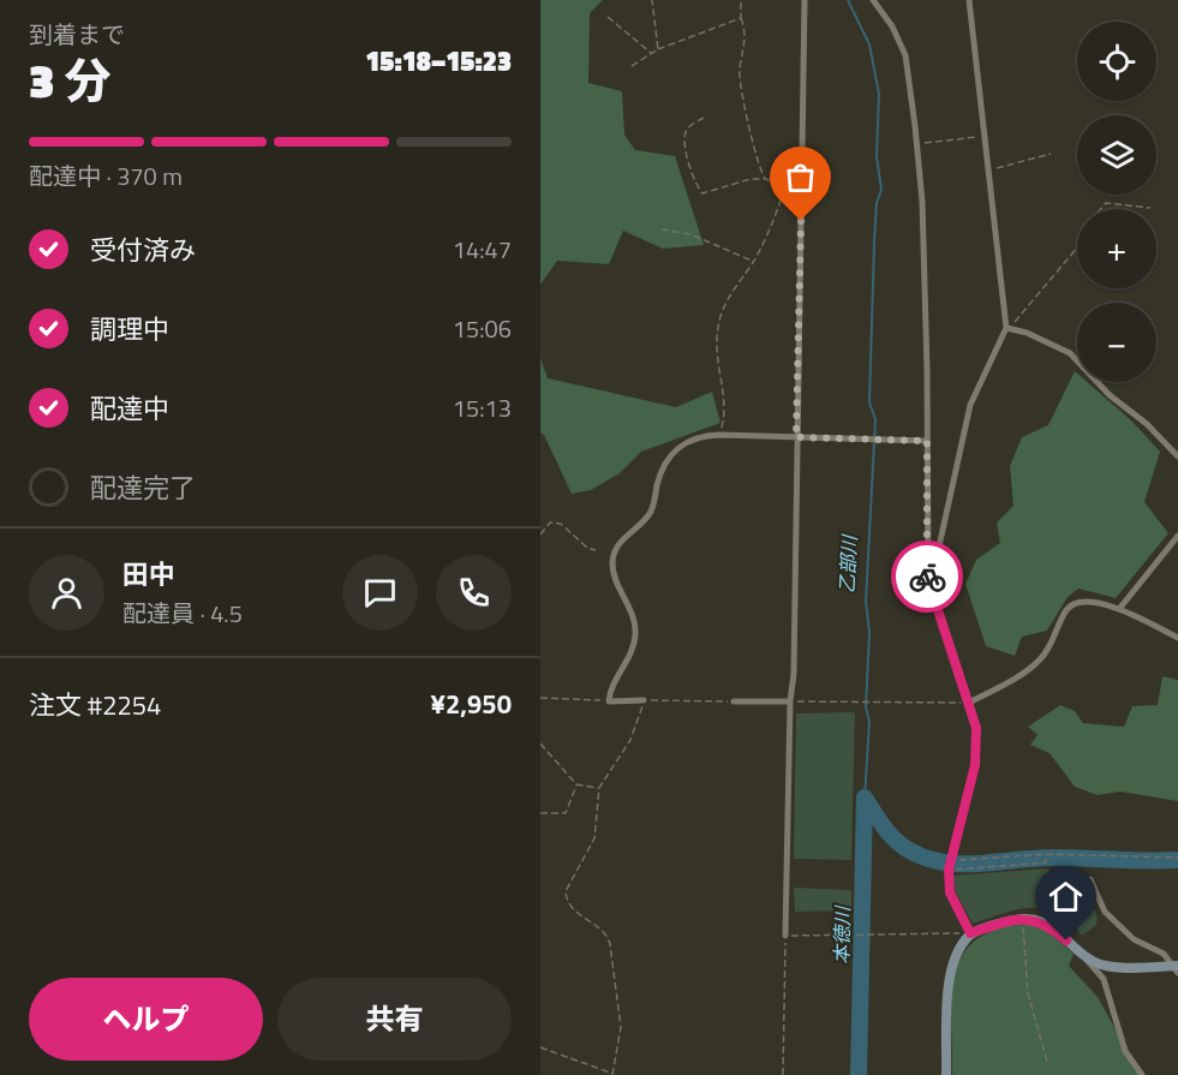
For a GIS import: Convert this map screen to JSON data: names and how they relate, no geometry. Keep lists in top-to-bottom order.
{
  "water": ["乙部川", "本徳川"],
  "page": {
    "heading": ["3 分", "到着まで", "15:18–15:23"],
    "panel": [
      "田中",
      "配達員 · 4.5",
      "注文 #2254",
      "¥2,950"
    ],
    "map_buttons": ["+", "−"],
    "bar": "配達中 · 370 m",
    "list": [
      ["受付済み", "14:47"],
      ["調理中", "15:06"],
      ["配達中", "15:13"],
      "配達完了"
    ],
    "buttons": ["ヘルプ", "共有"]
  }
}
